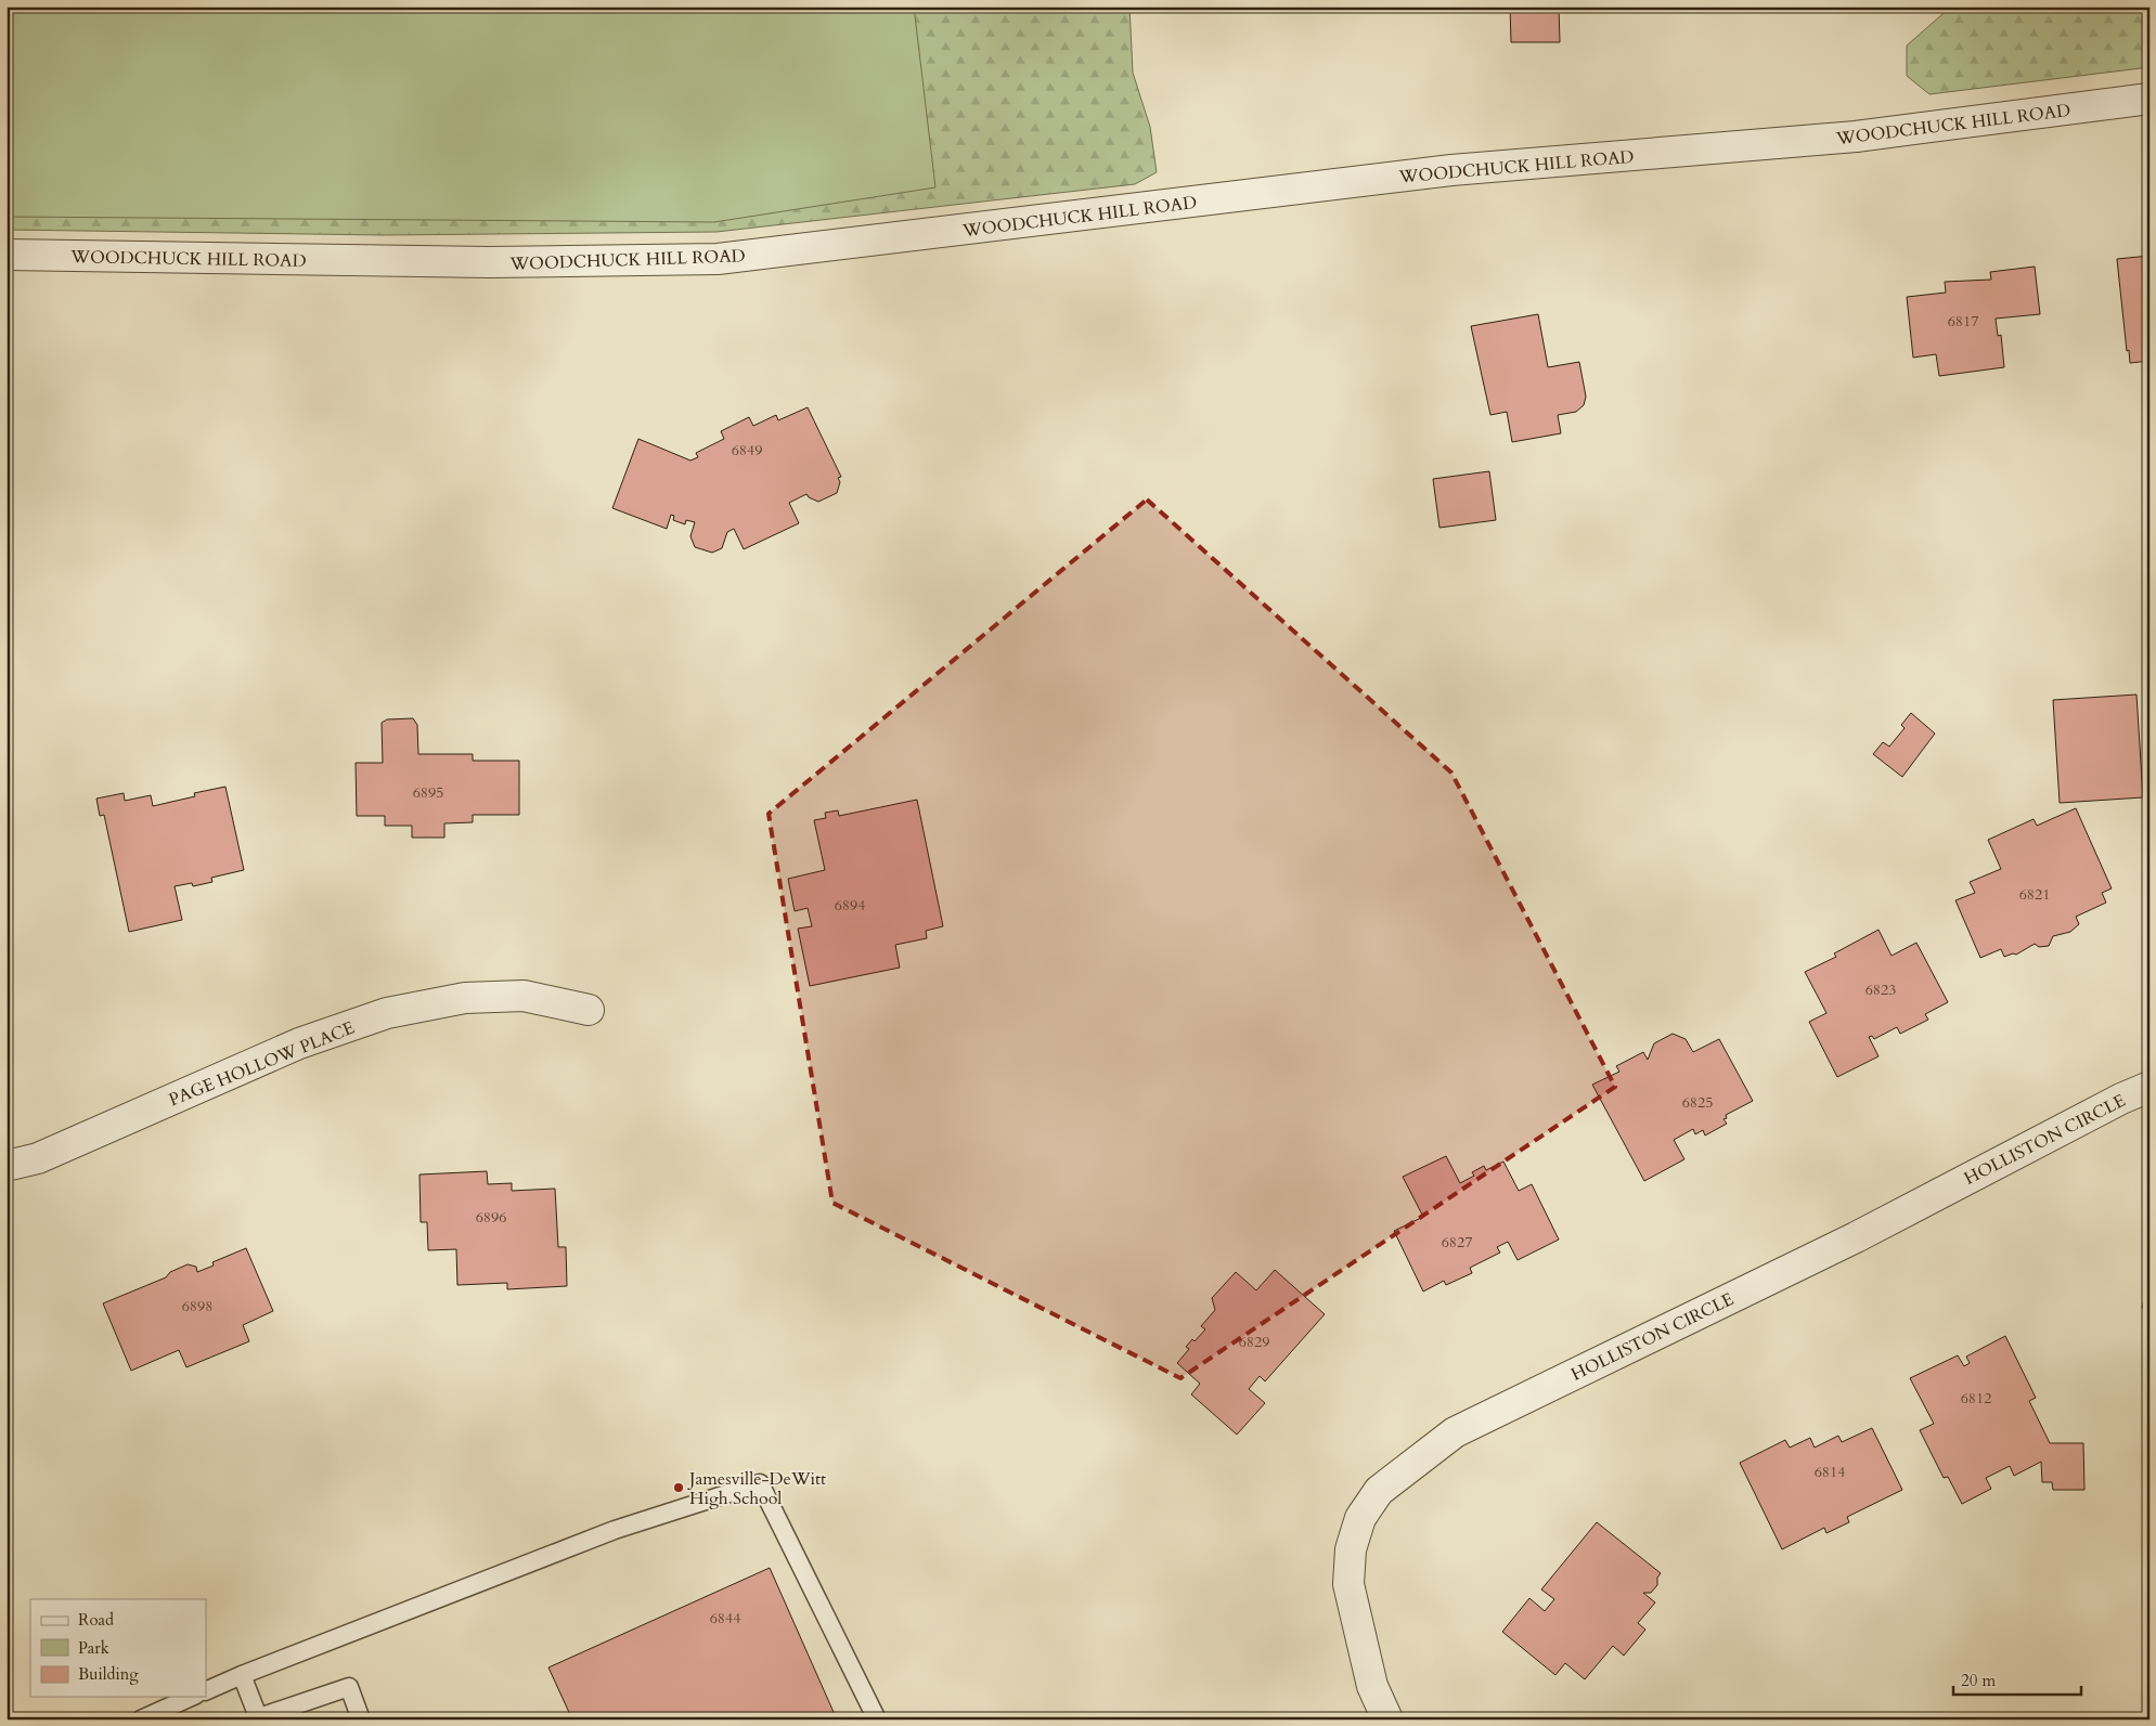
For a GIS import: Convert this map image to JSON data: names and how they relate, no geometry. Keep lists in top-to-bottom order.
{
  "streets": {
    "street": ["WOODCHUCK HILL ROAD", "PAGE HOLLOW PLACE", "HOLLISTON CIRCLE"]
  },
  "places": ["Jamesville-DeWitt High School"],
  "house_numbers": [
    "6817",
    "6849",
    "6895",
    "6821",
    "6894",
    "6823",
    "6825",
    "6896",
    "6827",
    "6898",
    "6829",
    "6812",
    "6814",
    "6844"
  ],
  "legend": ["Road", "Park", "Building"],
  "scale_bar": "20 m"
}
